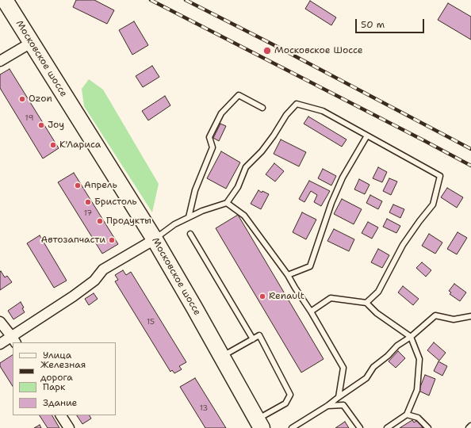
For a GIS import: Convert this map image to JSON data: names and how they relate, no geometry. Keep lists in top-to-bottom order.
{
  "streets": {
    "main road": ["Московское шоссе"]
  },
  "places": [
    "Московское Шоссе",
    "Ozon",
    "Joy",
    "К'Лариса",
    "Апрель",
    "Бристоль",
    "Продукты",
    "Автозапчасти",
    "Renault"
  ],
  "house_numbers": [
    "19",
    "17",
    "15",
    "13"
  ],
  "legend": [
    "Улица",
    "Железная дорога",
    "Парк",
    "Здание"
  ],
  "scale_bar": "50 m"
}
